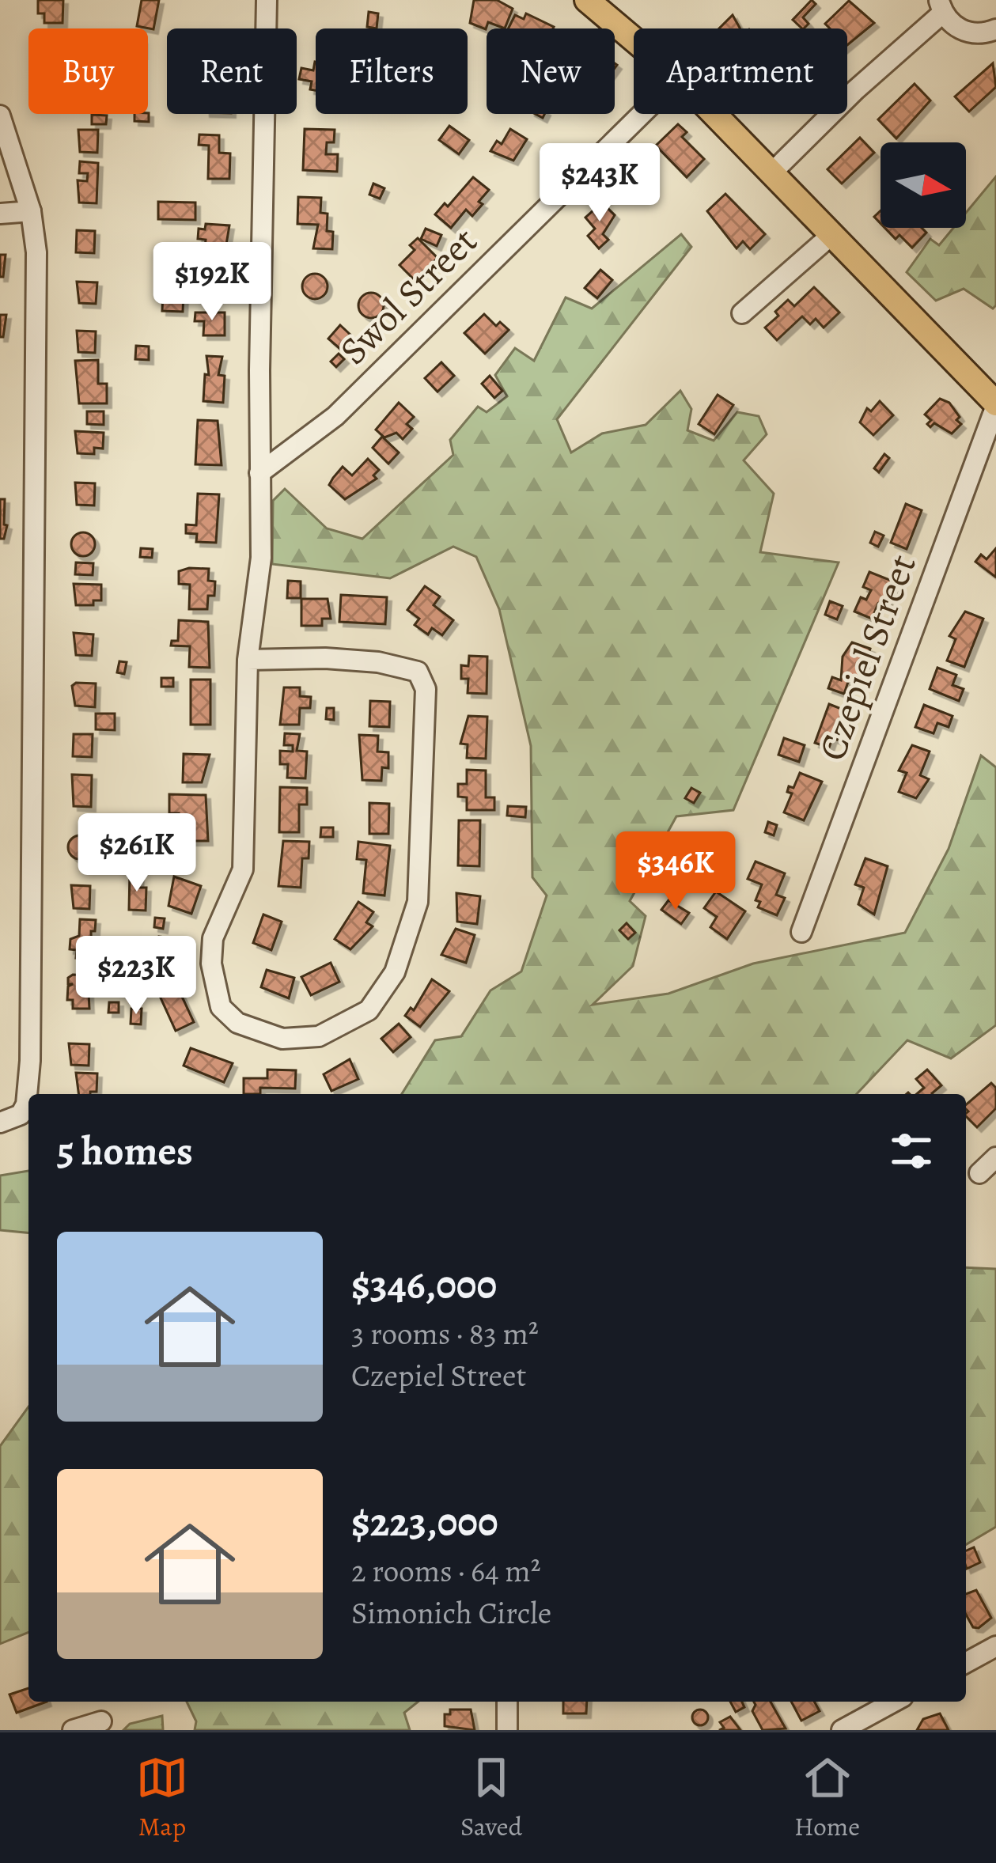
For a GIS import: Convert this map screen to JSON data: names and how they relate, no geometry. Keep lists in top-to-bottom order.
{
  "streets": {
    "street": ["Swol Street", "Czepiel Street"]
  },
  "north": "right",
  "page": {
    "chip": [
      "Buy",
      "Rent",
      "Filters",
      "New",
      "Apartment"
    ],
    "price": [
      "$243K",
      "$192K",
      "$261K",
      "$346K",
      "$223K"
    ],
    "heading": "5 homes",
    "list": [
      {
        "name": "$346,000",
        "note": "3 rooms · 83 m² · Czepiel Street"
      },
      {
        "name": "$223,000",
        "note": "2 rooms · 64 m² · Simonich Circle"
      }
    ],
    "tabs": ["Map", "Saved", "Home"]
  }
}
